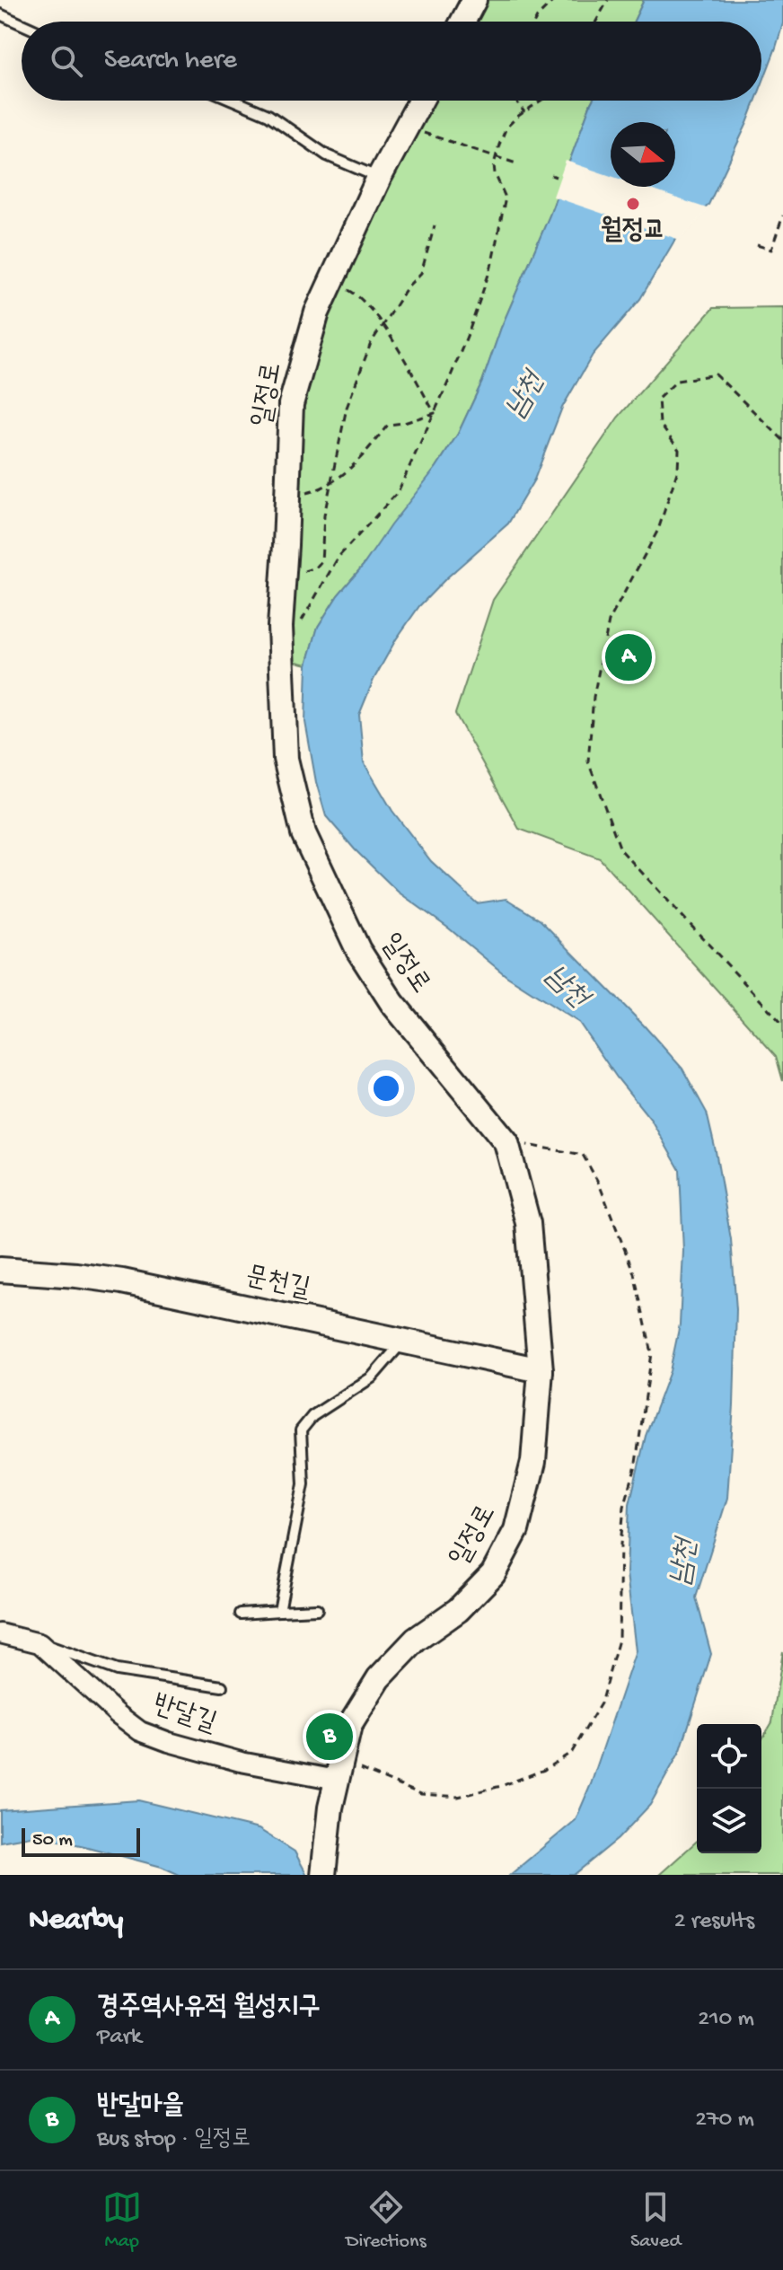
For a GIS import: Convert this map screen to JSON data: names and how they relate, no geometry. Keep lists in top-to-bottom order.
{
  "streets": {
    "street": ["일정로", "문천길", "반달길"]
  },
  "crossings": [
    ["일정로", "문천길"],
    ["일정로", "반달길"]
  ],
  "water": ["남천"],
  "places": ["월정교"],
  "scale_bar": "50 m",
  "north": "right",
  "page": {
    "search": "Search here",
    "pins": ["A", "B"],
    "scale": "50 m",
    "heading": ["Nearby", "2 results"],
    "list": [
      {
        "mark": "A",
        "name": "경주역사유적 월성지구",
        "note": "Park",
        "value": "210 m"
      },
      {
        "mark": "B",
        "name": "반달마을",
        "note": "Bus stop · 일정로",
        "value": "270 m"
      }
    ],
    "nav": ["Map", "Directions", "Saved"]
  }
}
